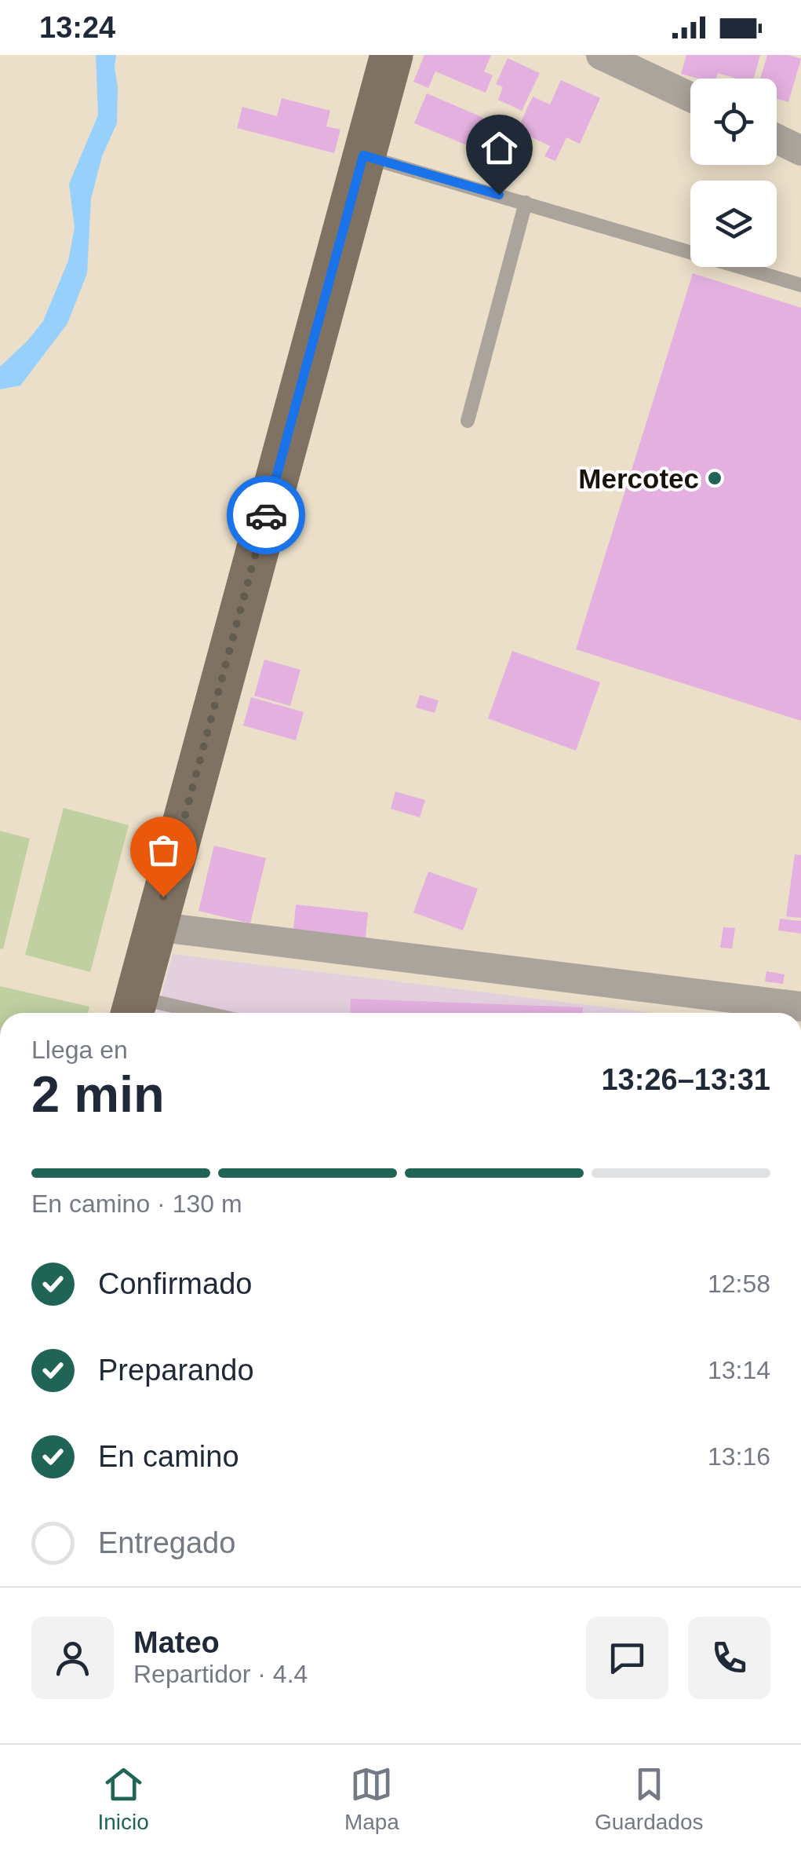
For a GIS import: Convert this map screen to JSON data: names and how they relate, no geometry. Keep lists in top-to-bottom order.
{
  "places": ["Mercotec"],
  "page": {
    "status": "13:24",
    "heading": ["2 min", "Llega en", "13:26–13:31"],
    "panel": ["Mateo", "Repartidor · 4.4"],
    "bar": "En camino · 130 m",
    "list": [
      ["Confirmado", "12:58"],
      ["Preparando", "13:14"],
      ["En camino", "13:16"],
      "Entregado"
    ],
    "tabs": ["Inicio", "Mapa", "Guardados"]
  }
}
